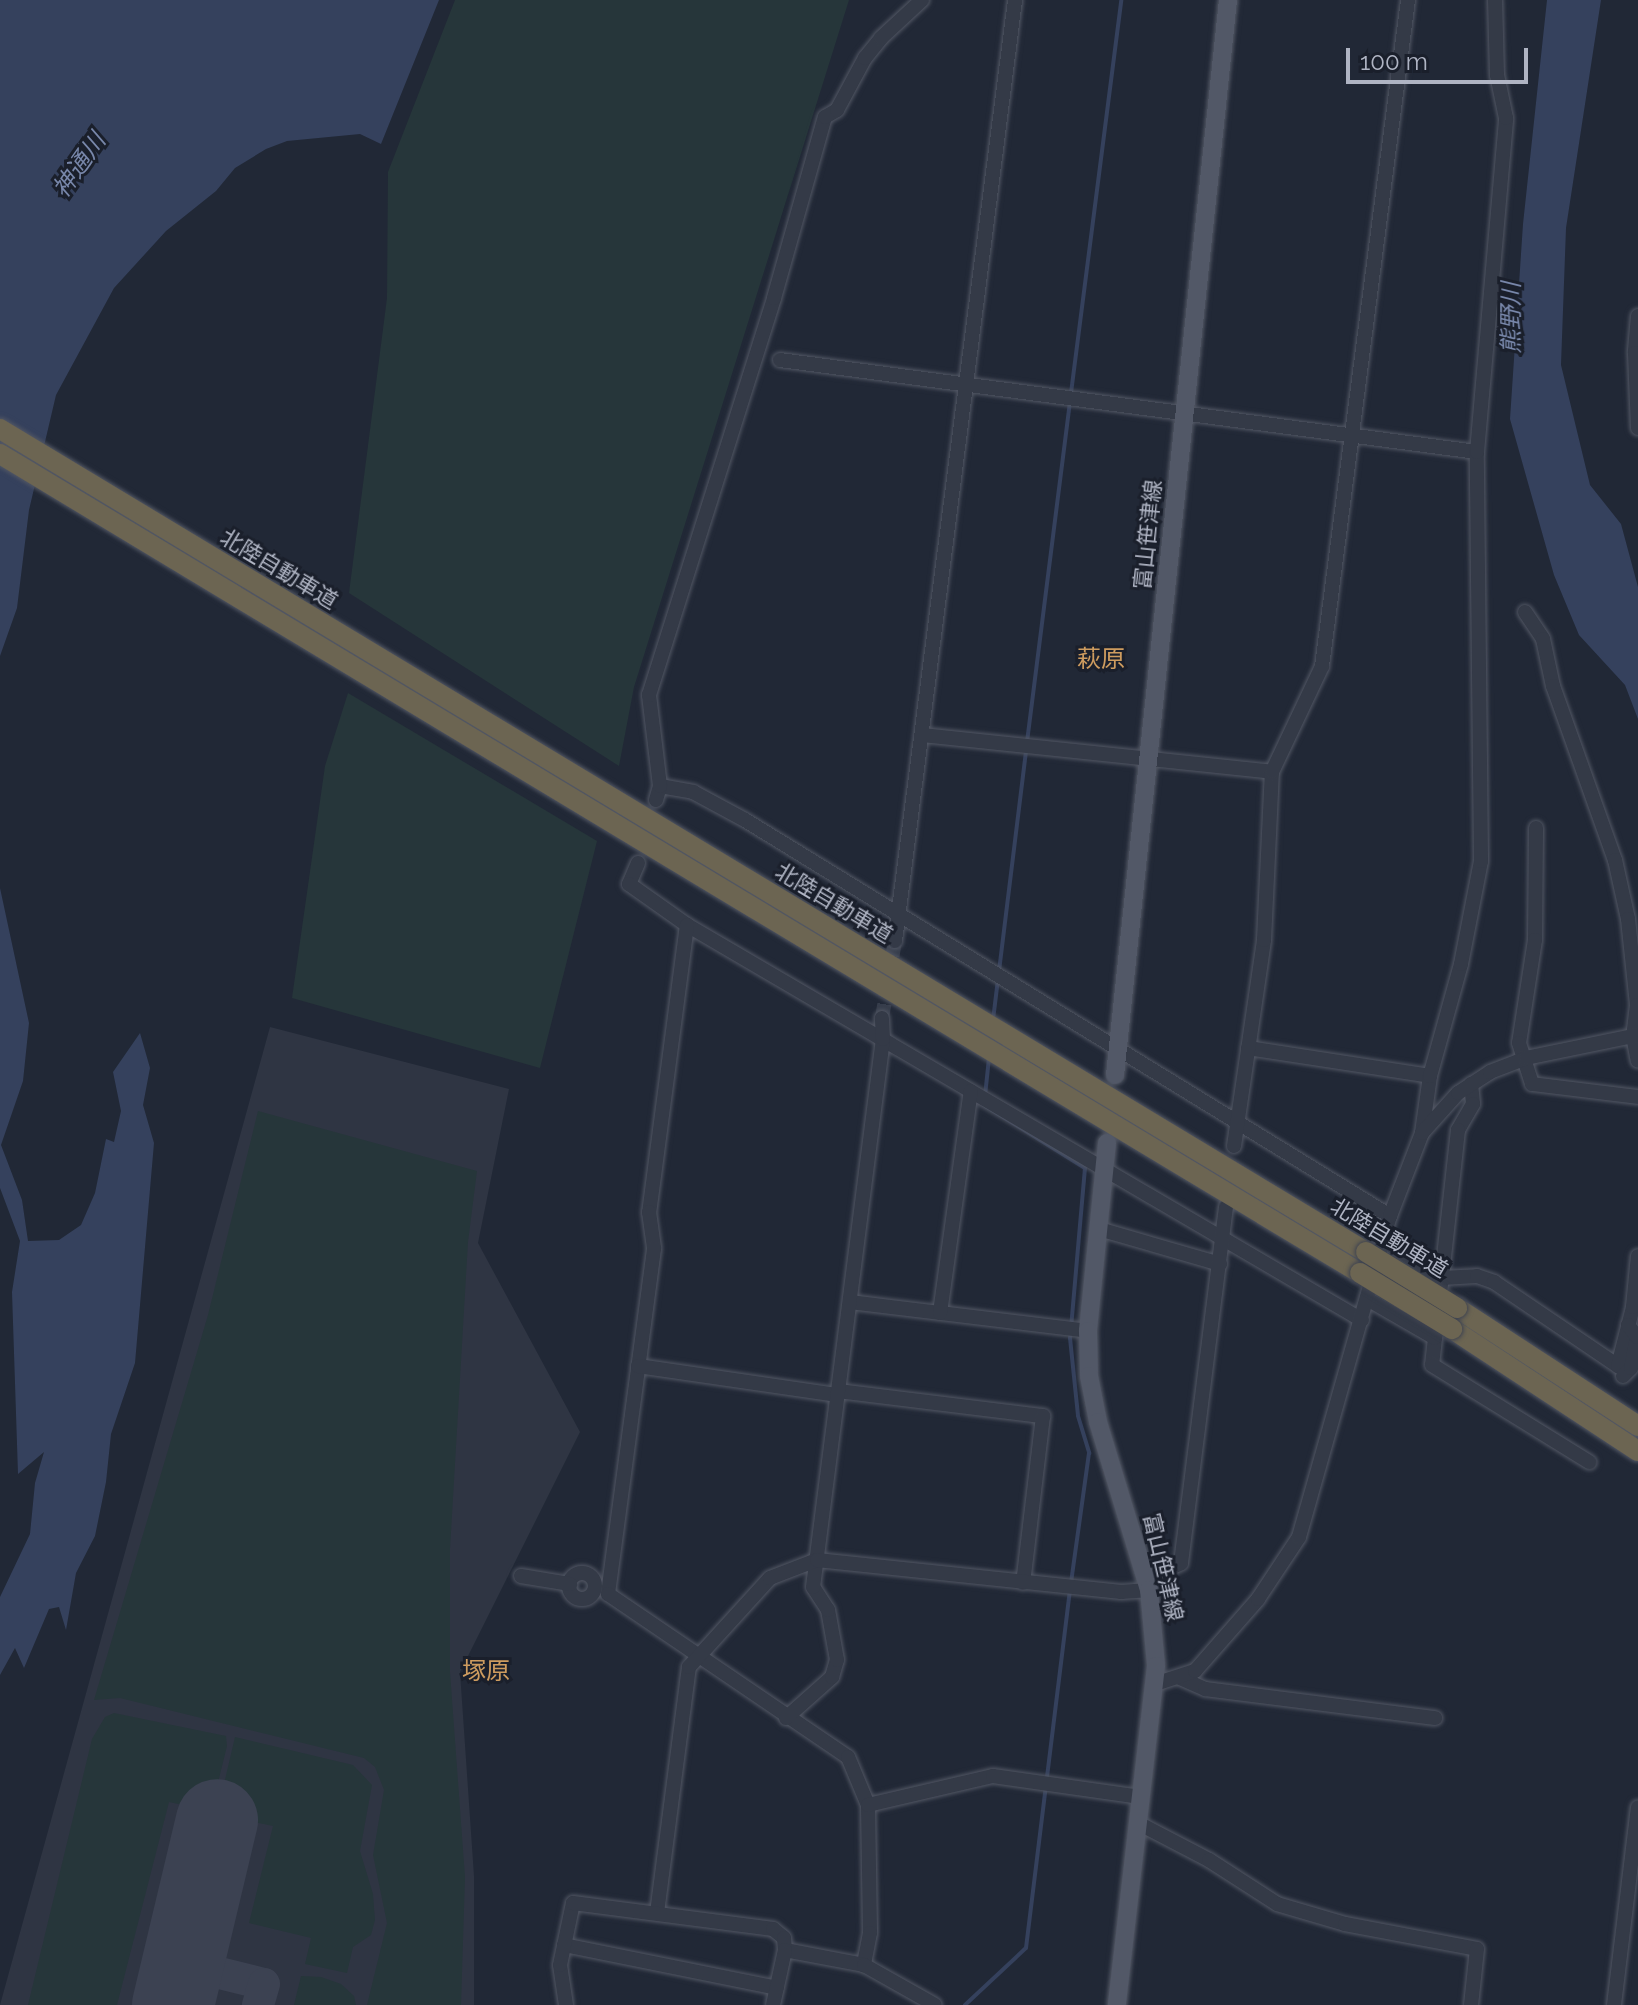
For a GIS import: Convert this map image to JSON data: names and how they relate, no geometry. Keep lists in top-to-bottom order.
{
  "streets": {
    "highway": ["北陸自動車道"],
    "main road": ["富山笹津線"]
  },
  "districts": ["萩原", "塚原"],
  "water": ["神通川", "熊野川"],
  "scale_bar": "100 m"
}
